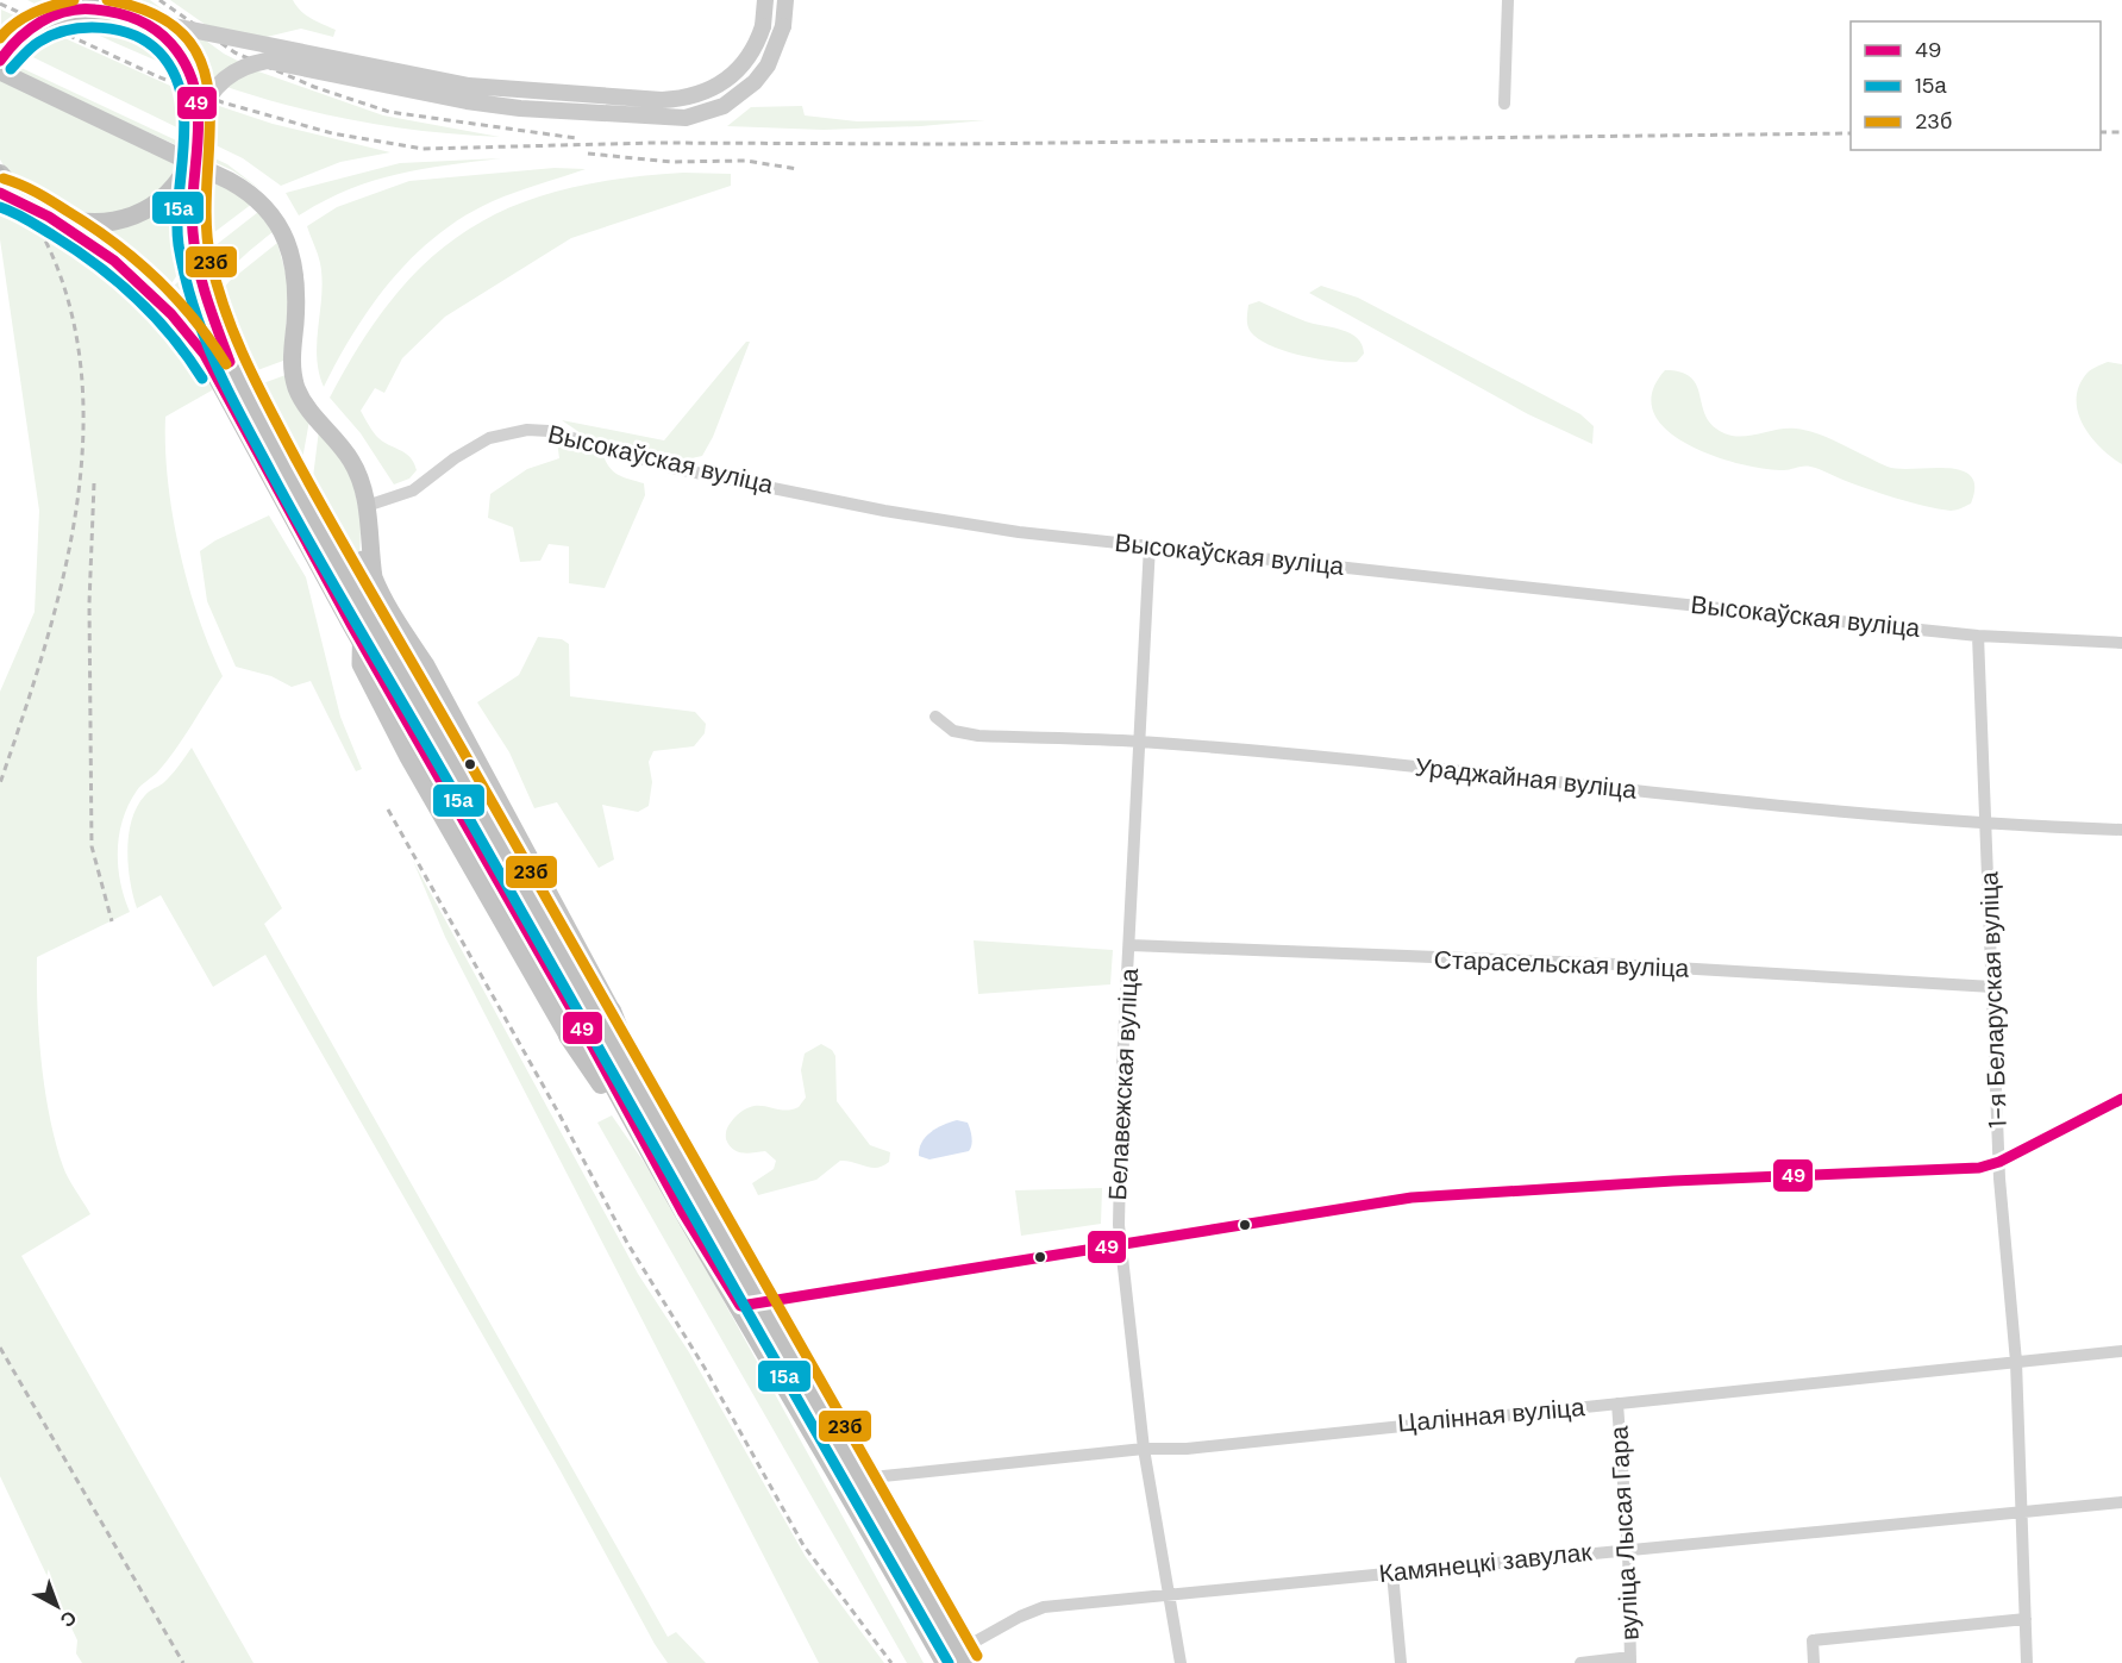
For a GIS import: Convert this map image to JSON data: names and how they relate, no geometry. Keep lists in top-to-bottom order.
{
  "streets": {
    "street": [
      "Высокаўская вуліца",
      "Ураджайная вуліца",
      "Старасельская вуліца",
      "1-я Беларуская вуліца",
      "Белавежская вуліца",
      "Цалінная вуліца",
      "вуліца Лысая Гара",
      "Камянецкі завулак"
    ]
  },
  "crossings": [
    ["Высокаўская вуліца", "1-я Беларуская вуліца"],
    ["Высокаўская вуліца", "Белавежская вуліца"],
    ["Ураджайная вуліца", "1-я Беларуская вуліца"],
    ["Ураджайная вуліца", "Белавежская вуліца"],
    ["Старасельская вуліца", "1-я Беларуская вуліца"],
    ["Старасельская вуліца", "Белавежская вуліца"],
    ["1-я Беларуская вуліца", "Цалінная вуліца"],
    ["1-я Беларуская вуліца", "Камянецкі завулак"],
    ["Белавежская вуліца", "Цалінная вуліца"],
    ["Белавежская вуліца", "Камянецкі завулак"],
    ["Цалінная вуліца", "вуліца Лысая Гара"],
    ["вуліца Лысая Гара", "Камянецкі завулак"]
  ],
  "lines": ["transit line 23б", "transit line 49", "transit line 15а"],
  "legend": ["49", "15а", "23б"],
  "north": "bottom right"
}
